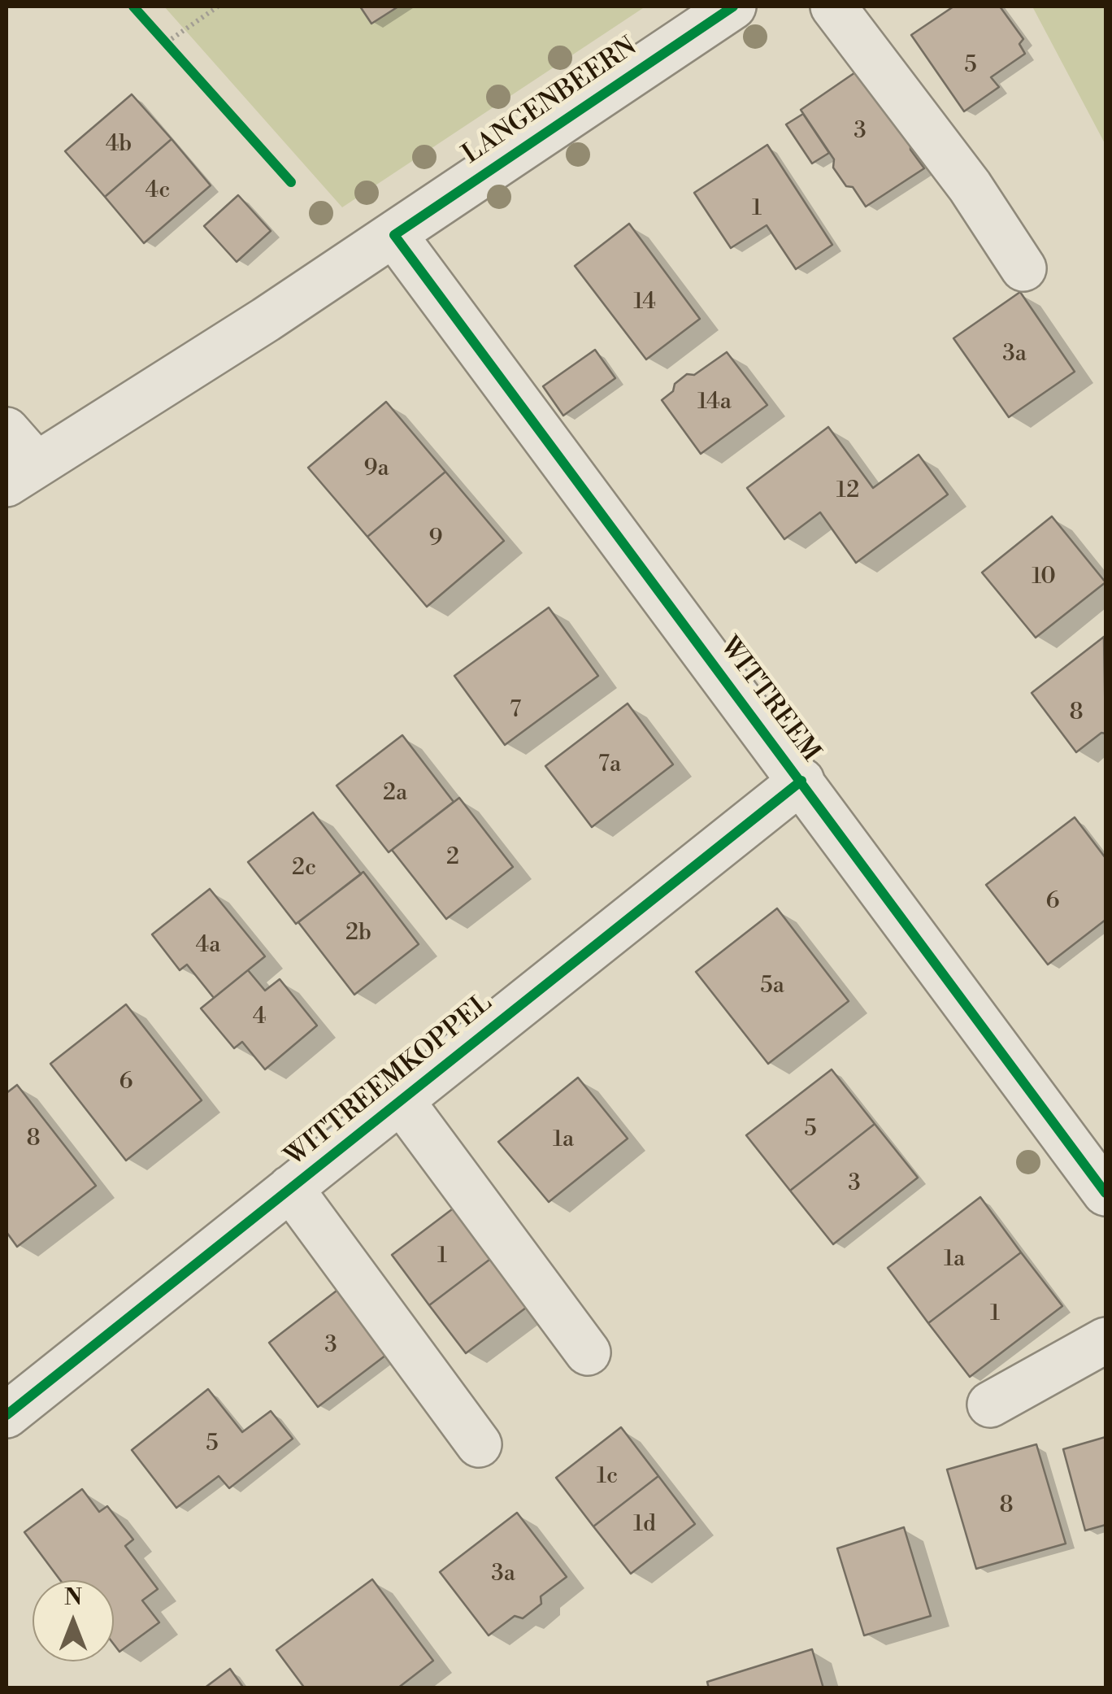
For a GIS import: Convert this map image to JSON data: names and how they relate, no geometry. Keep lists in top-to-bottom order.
{
  "streets": {
    "street": ["LANGENBEERN", "WITTREEM", "WITTREEMKOPPEL"]
  },
  "crossings": [
    ["LANGENBEERN", "WITTREEM"],
    ["WITTREEM", "WITTREEMKOPPEL"]
  ],
  "house_numbers": [
    "5",
    "3",
    "4b",
    "4c",
    "1",
    "14",
    "3a",
    "14a",
    "9a",
    "12",
    "9",
    "10",
    "7",
    "8",
    "7a",
    "2a",
    "2",
    "2c",
    "6",
    "2b",
    "4a",
    "5a",
    "4",
    "6",
    "5",
    "8",
    "1a",
    "3",
    "1",
    "1a",
    "1",
    "3",
    "5",
    "1c",
    "8",
    "1d",
    "3a"
  ],
  "north": "top"
}
